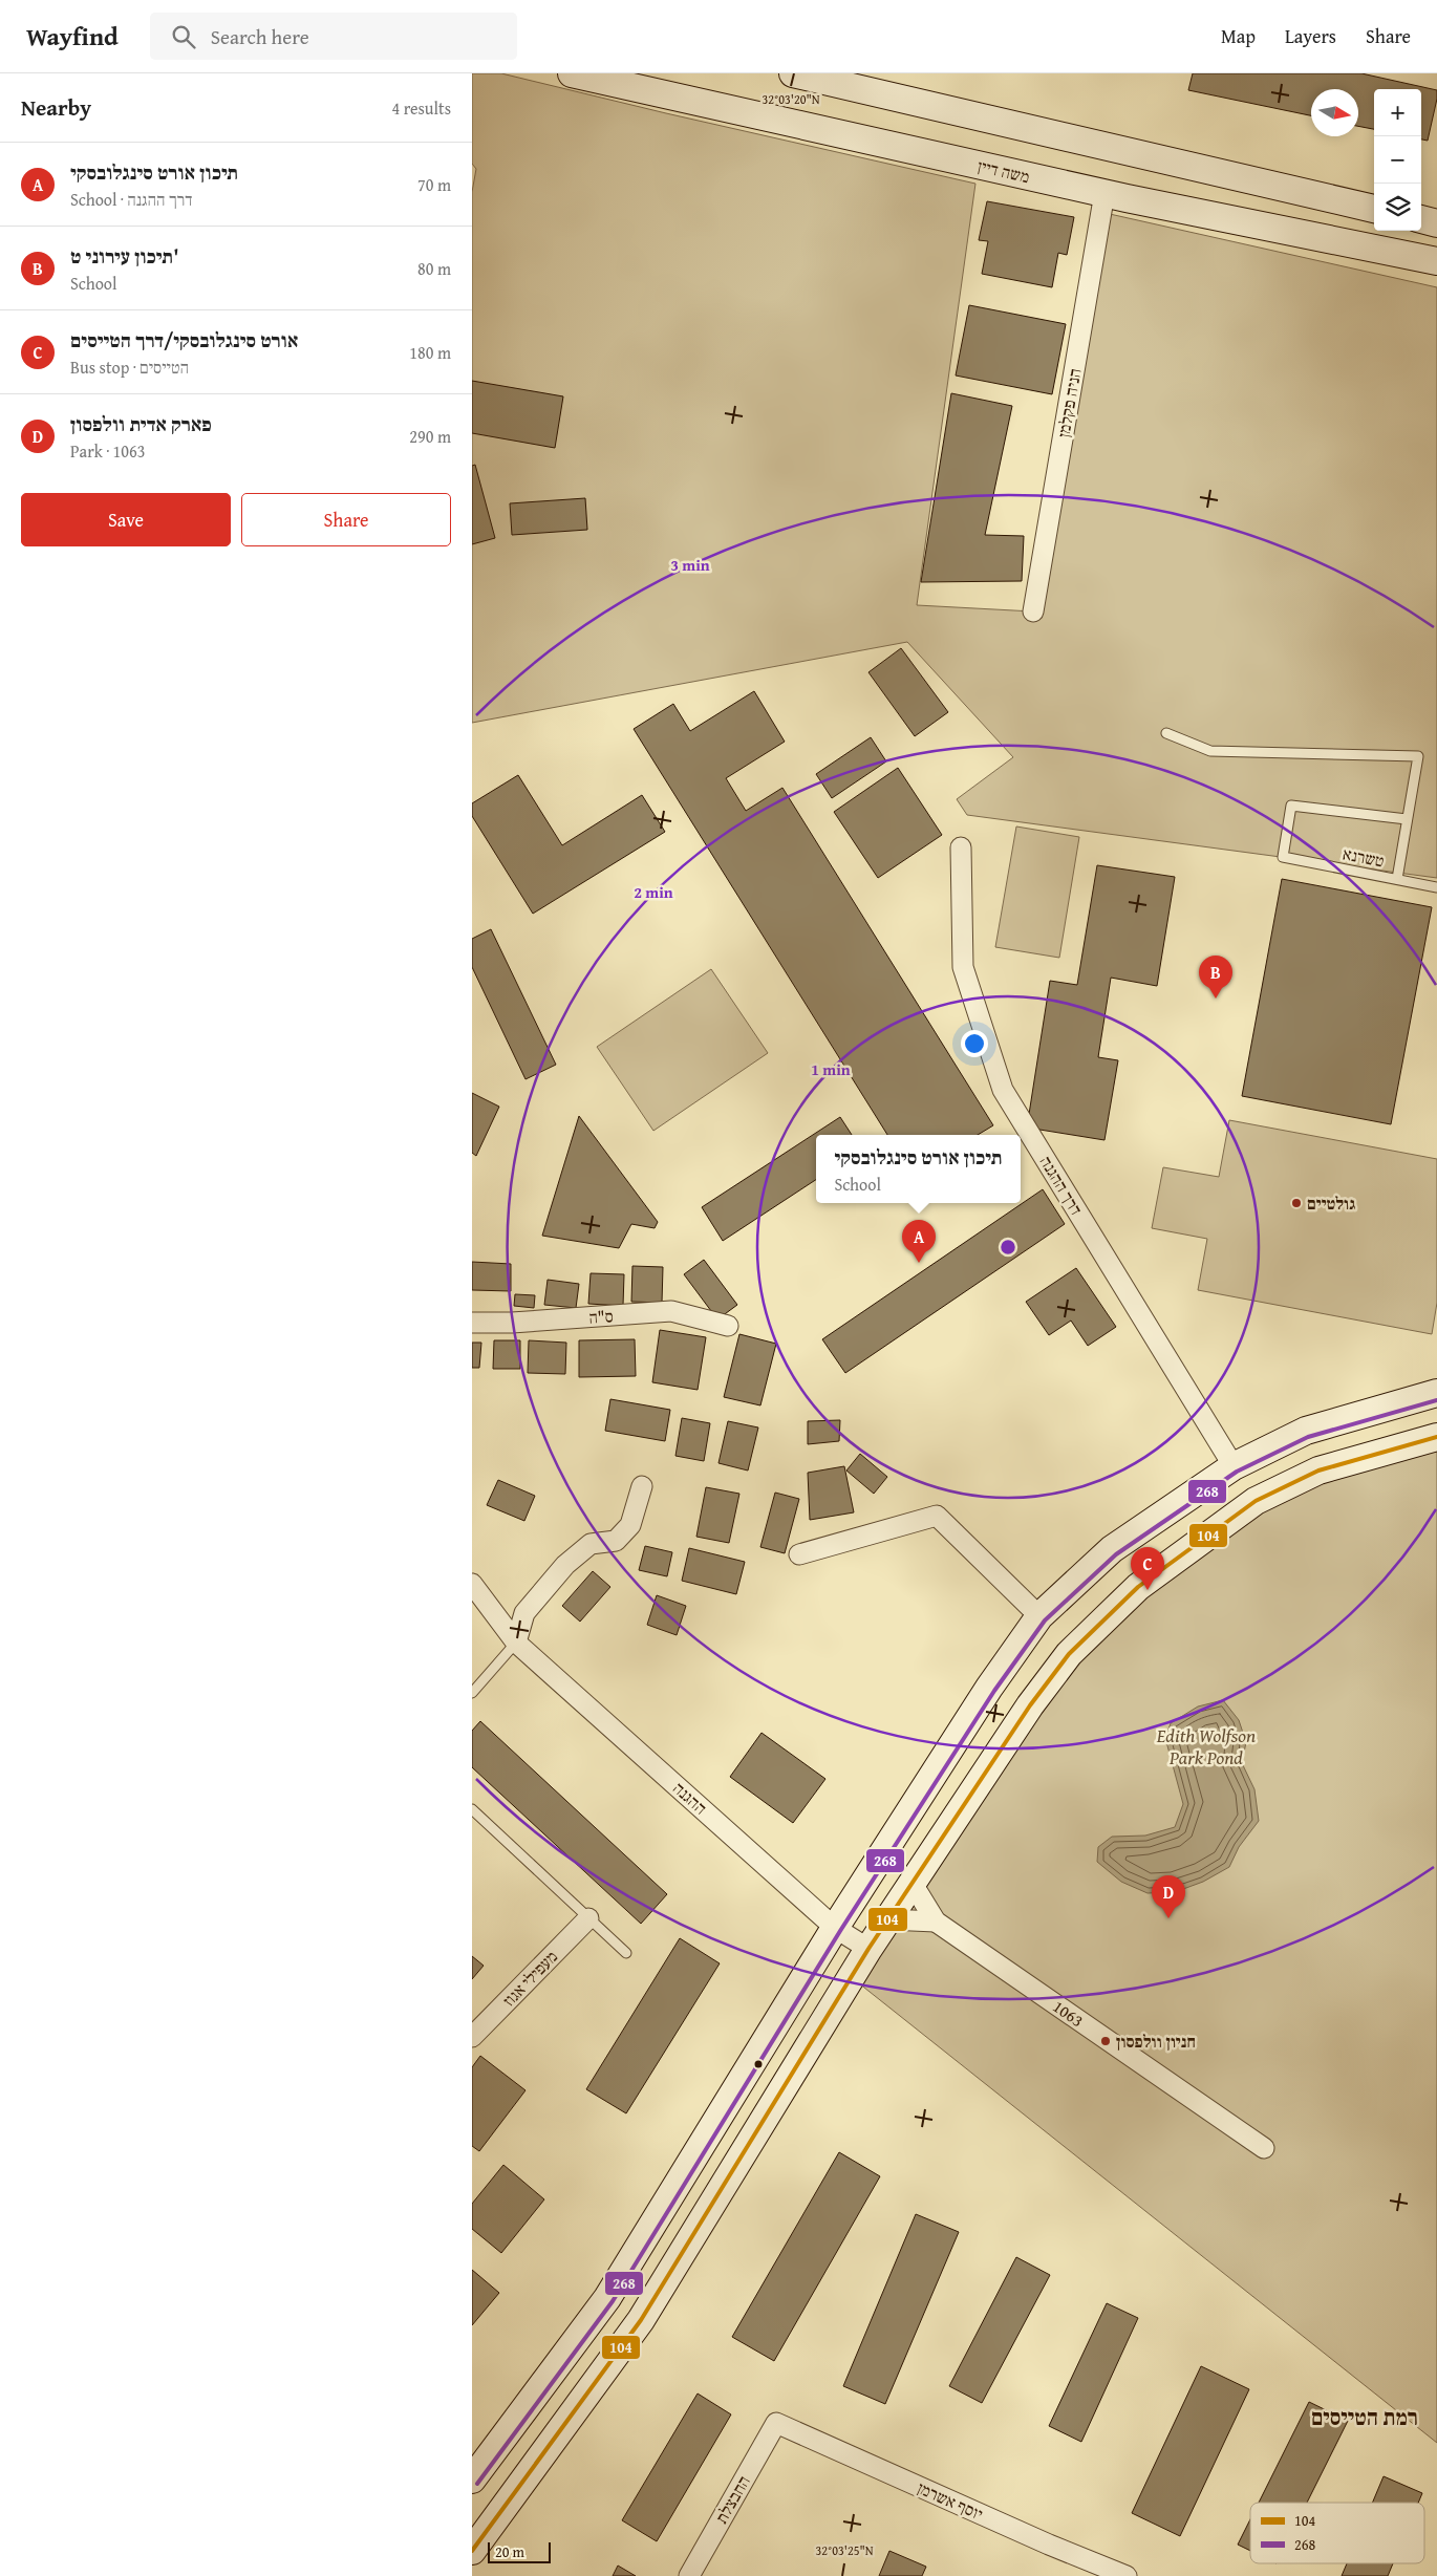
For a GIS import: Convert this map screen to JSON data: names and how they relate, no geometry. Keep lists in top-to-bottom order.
{
  "streets": {
    "main road": ["משה דיין"],
    "street": [
      "הניה פקלמן",
      "דרך ההגנה",
      "ס\"ה",
      "ההגנה",
      "מעפילי אגוז",
      "1063",
      "החבצלת",
      "יוסף אשרמן"
    ],
    "lane": ["טשרנא"]
  },
  "crossings": [
    ["משה דיין", "הניה פקלמן"],
    ["החבצלת", "יוסף אשרמן"]
  ],
  "districts": ["רמת הטייסים"],
  "water": ["Edith Wolfson Park Pond"],
  "places": ["גולטיים", "חניון וולפסון"],
  "lines": ["transit line 268", "transit line 104"],
  "legend": ["104", "268"],
  "scale_bar": "20 m",
  "north": "right",
  "page": {
    "header": "Wayfind",
    "search": "Search here",
    "nav": ["Map", "Layers", "Share"],
    "heading": ["Nearby", "4 results"],
    "map_buttons": ["+", "−"],
    "list": [
      {
        "mark": "A",
        "name": "תיכון אורט סינגלובסקי",
        "note": "School · דרך ההגנה",
        "value": "70 m"
      },
      {
        "mark": "B",
        "name": "תיכון עירוני ט'",
        "note": "School",
        "value": "80 m"
      },
      {
        "mark": "C",
        "name": "אורט סינגלובסקי/דרך הטייסים",
        "note": "Bus stop · הטייסים",
        "value": "180 m"
      },
      {
        "mark": "D",
        "name": "פארק אדית וולפסון",
        "note": "Park · 1063",
        "value": "290 m"
      }
    ],
    "buttons": ["Save", "Share"],
    "pins": [
      "B",
      "A",
      "C",
      "D"
    ],
    "popup": ["תיכון אורט סינגלובסקי", "School"],
    "scale": "20 m"
  },
  "coordinates": ["32°03'20\"N", "32°03'25\"N"],
  "rings": ["3 min", "2 min", "1 min"]
}
